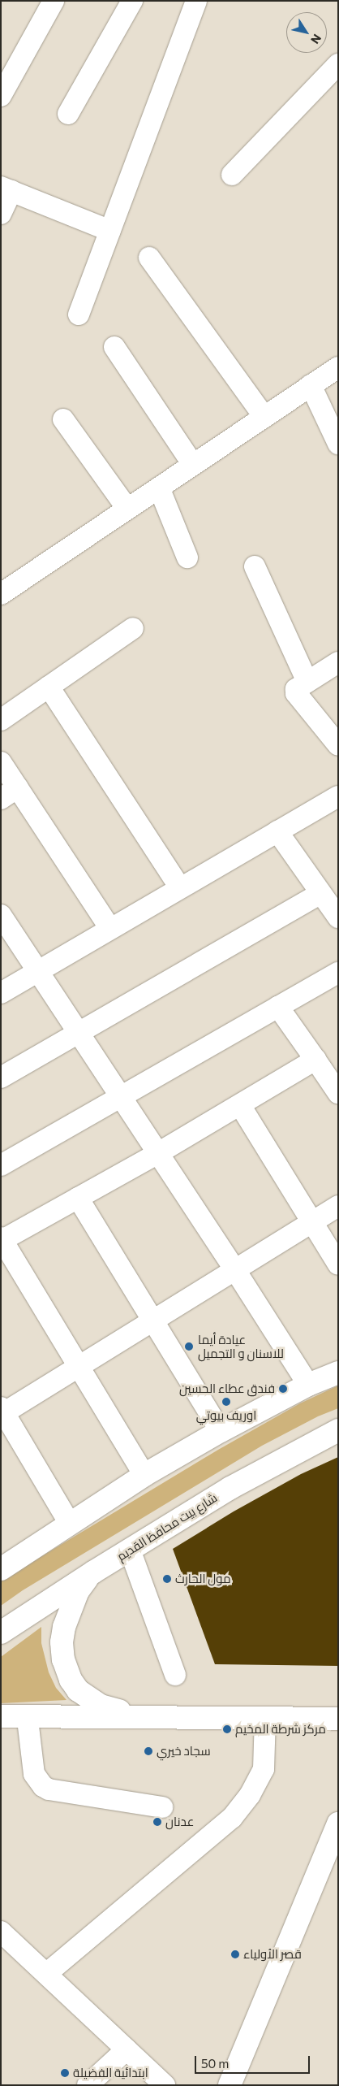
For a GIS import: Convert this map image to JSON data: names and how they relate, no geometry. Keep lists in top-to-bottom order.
{
  "streets": {
    "main road": ["شارع بيت محافظ القديم"]
  },
  "places": [
    "عيادة أيما للاسنان و التجميل",
    "فندق عطاء الحسين",
    "اوريف بيوتي",
    "مول الحارث",
    "مركز شرطة المخيم",
    "سجاد خيري",
    "عدنان",
    "قصر الأولياء",
    "ابتدائية الفضيلة"
  ],
  "scale_bar": "50 m",
  "north": "bottom right"
}
